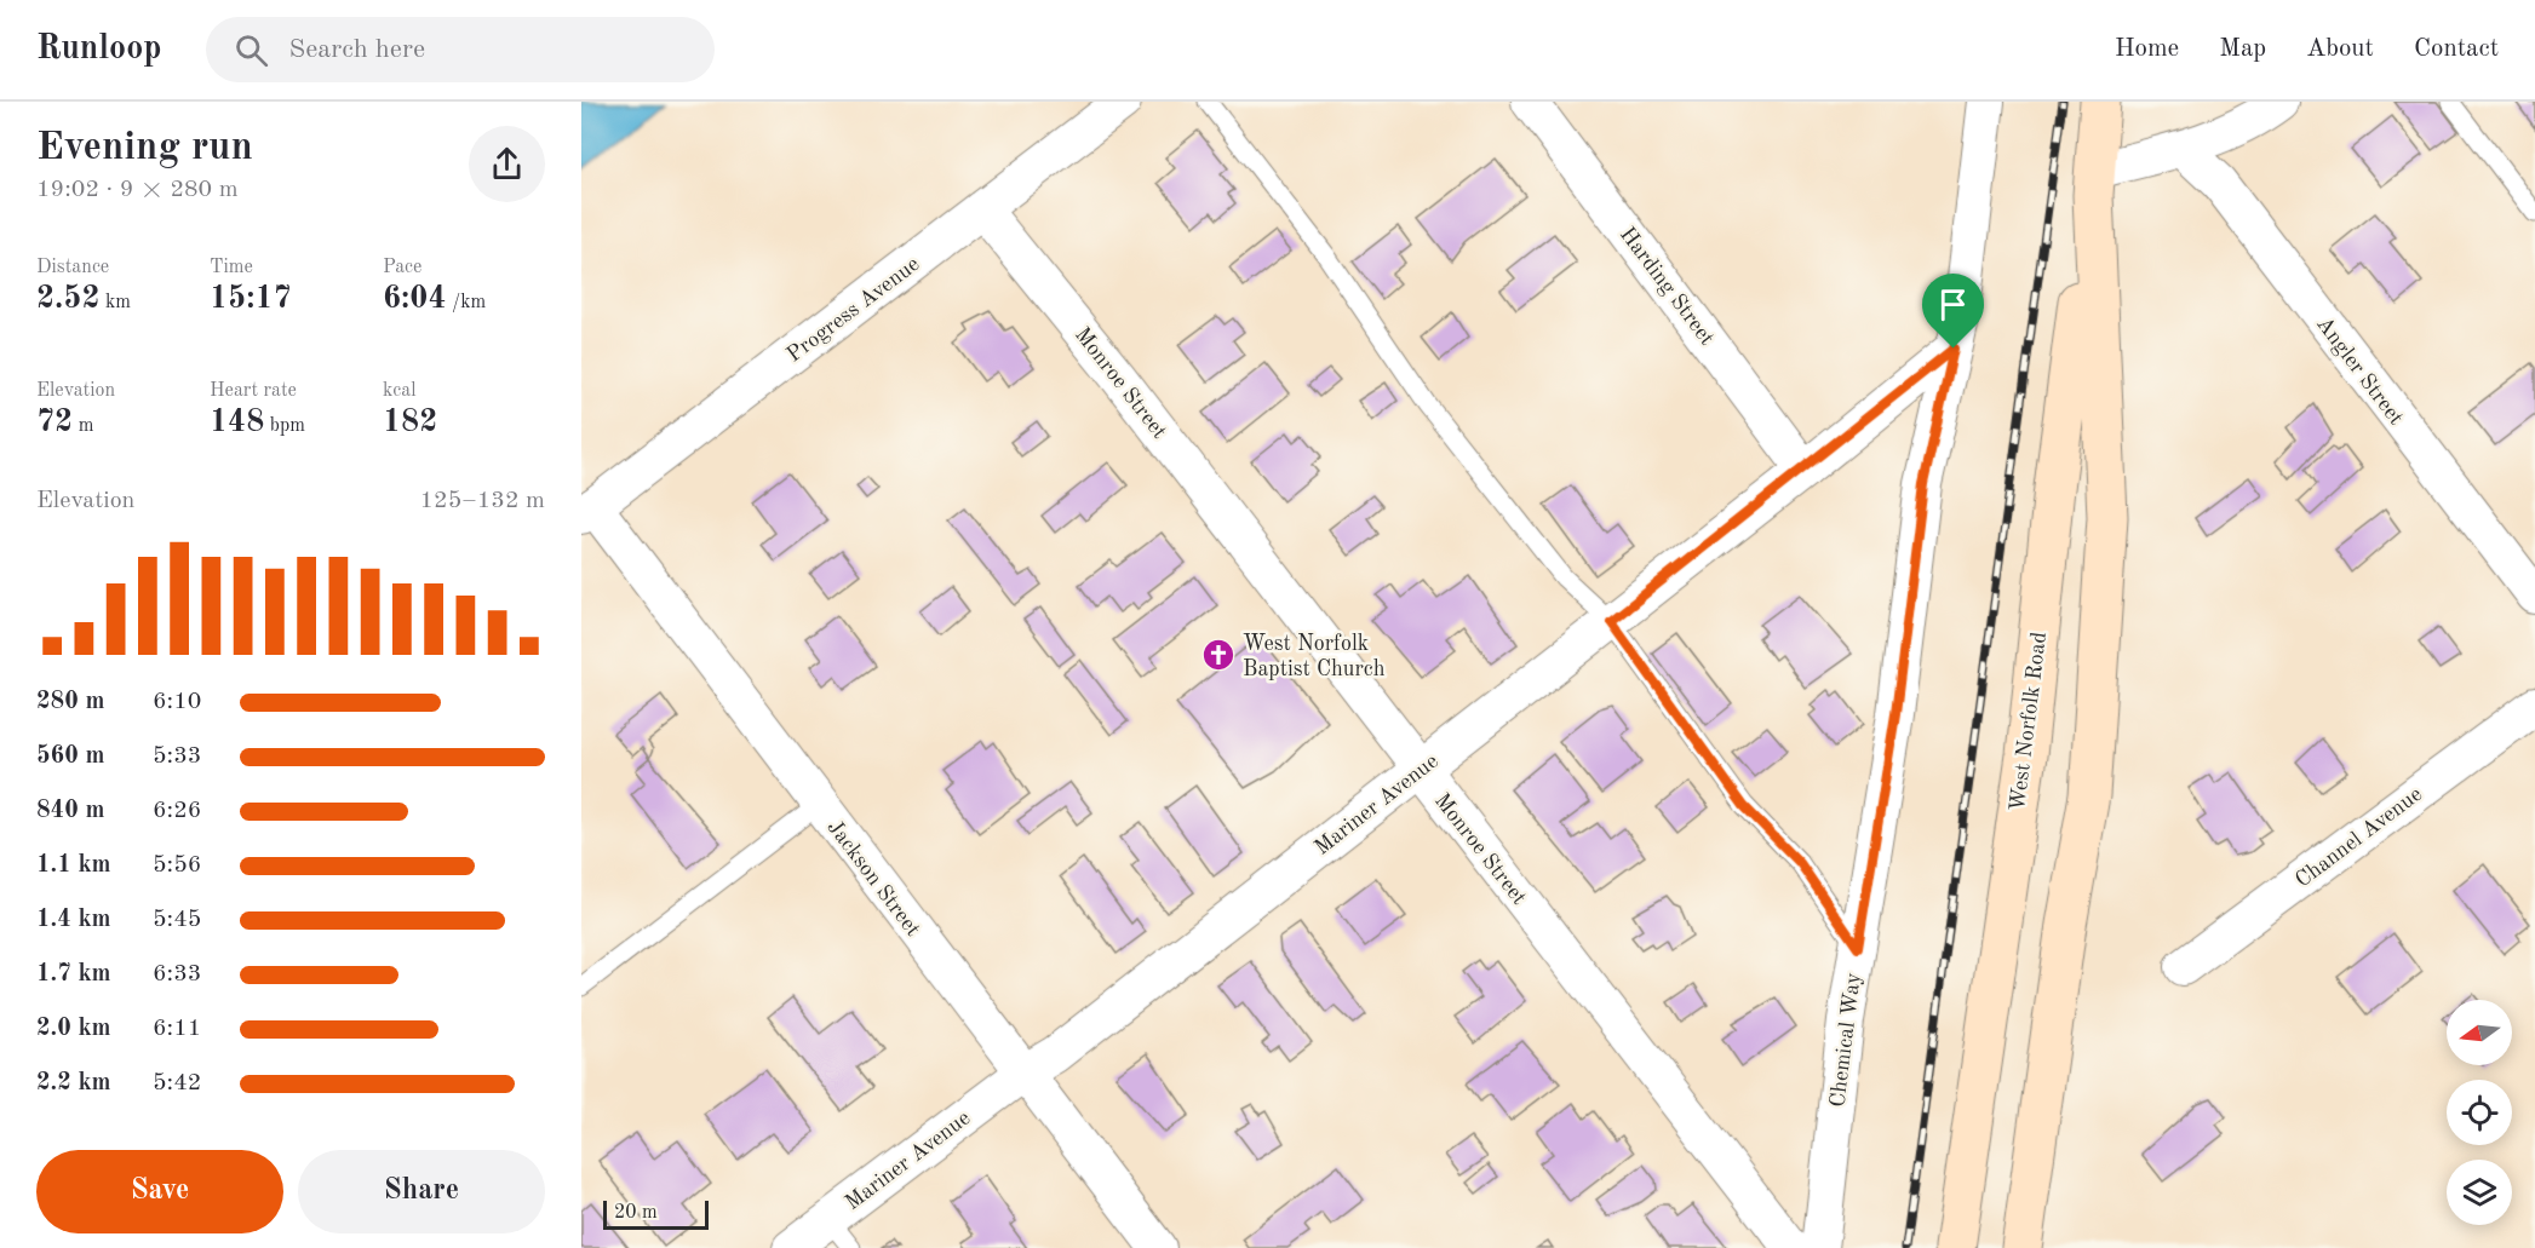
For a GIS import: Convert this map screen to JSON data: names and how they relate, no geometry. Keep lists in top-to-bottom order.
{
  "streets": {
    "street": [
      "Harding Street",
      "Progress Avenue",
      "Angler Street",
      "Monroe Street",
      "West Norfolk Road",
      "Mariner Avenue",
      "Channel Avenue",
      "Jackson Street",
      "Chemical Way"
    ]
  },
  "crossings": [
    ["Harding Street", "Mariner Avenue"],
    ["Progress Avenue", "Monroe Street"],
    ["Progress Avenue", "Jackson Street"],
    ["Monroe Street", "Mariner Avenue"],
    ["Mariner Avenue", "Jackson Street"],
    ["Mariner Avenue", "Chemical Way"]
  ],
  "places": {
    "church": ["West Norfolk Baptist Church"]
  },
  "scale_bar": "20 m",
  "north": "left",
  "page": {
    "header": "Runloop",
    "search": "Search here",
    "nav": [
      "Home",
      "Map",
      "About",
      "Contact"
    ],
    "heading": ["Evening run", "19:02 · 9 × 280 m"],
    "stats": [
      ["Distance", "2.52 km"],
      ["Time", "15:17"],
      ["Pace", "6:04 /km"],
      ["Elevation", "72 m"],
      ["Heart rate", "148 bpm"],
      ["kcal", "182"]
    ],
    "chart": ["Elevation", "125–132 m"],
    "list": [
      {
        "name": "280 m",
        "note": "6:10"
      },
      {
        "name": "560 m",
        "note": "5:33"
      },
      {
        "name": "840 m",
        "note": "6:26"
      },
      {
        "name": "1.1 km",
        "note": "5:56"
      },
      {
        "name": "1.4 km",
        "note": "5:45"
      },
      {
        "name": "1.7 km",
        "note": "6:33"
      },
      {
        "name": "2.0 km",
        "note": "6:11"
      },
      {
        "name": "2.2 km",
        "note": "5:42"
      }
    ],
    "buttons": ["Save", "Share"],
    "scale": "20 m"
  }
}
